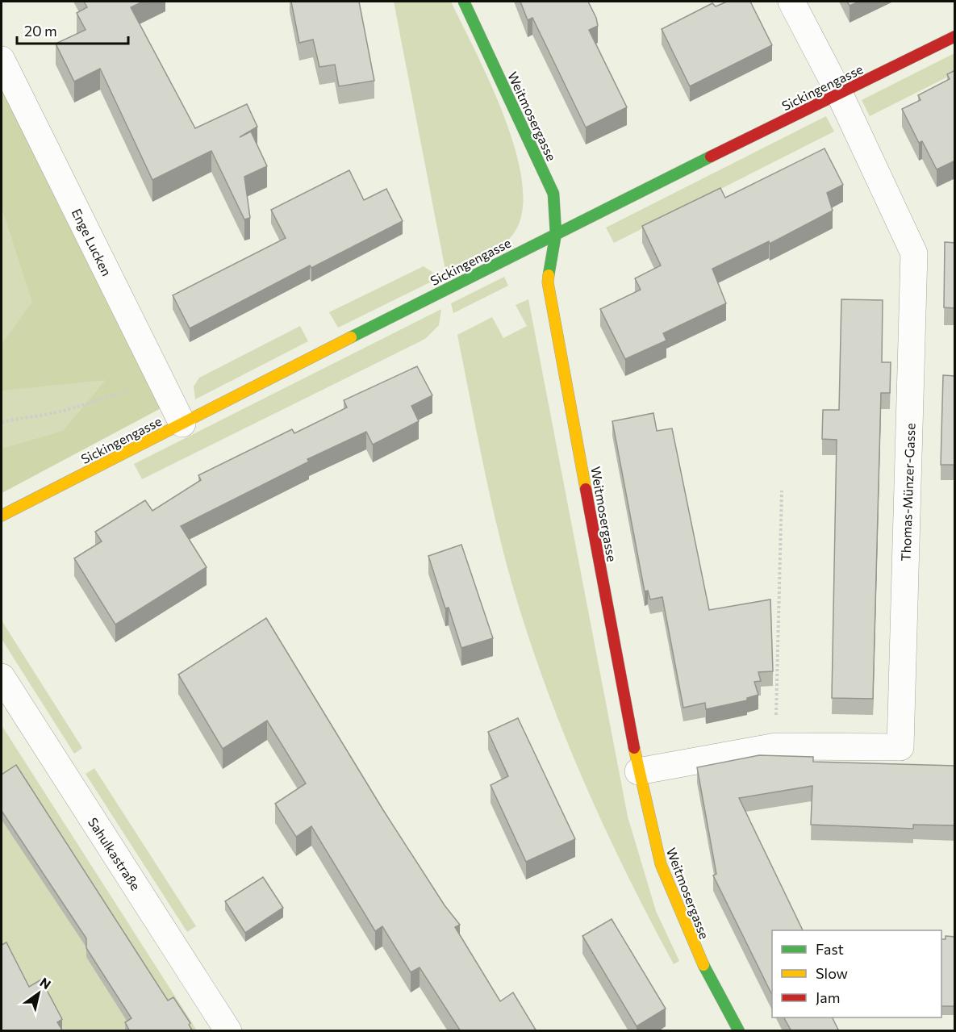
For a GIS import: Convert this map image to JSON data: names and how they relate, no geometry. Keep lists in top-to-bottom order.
{
  "streets": {
    "street": [
      "Sickingengasse",
      "Weitmosergasse",
      "Enge Lucken",
      "Thomas-Münzer-Gasse",
      "Sahulkastraße"
    ]
  },
  "crossings": [
    ["Sickingengasse", "Weitmosergasse"],
    ["Sickingengasse", "Enge Lucken"],
    ["Sickingengasse", "Thomas-Münzer-Gasse"],
    ["Weitmosergasse", "Thomas-Münzer-Gasse"]
  ],
  "legend": ["Fast", "Slow", "Jam"],
  "scale_bar": "20 m",
  "north": "top right"
}
